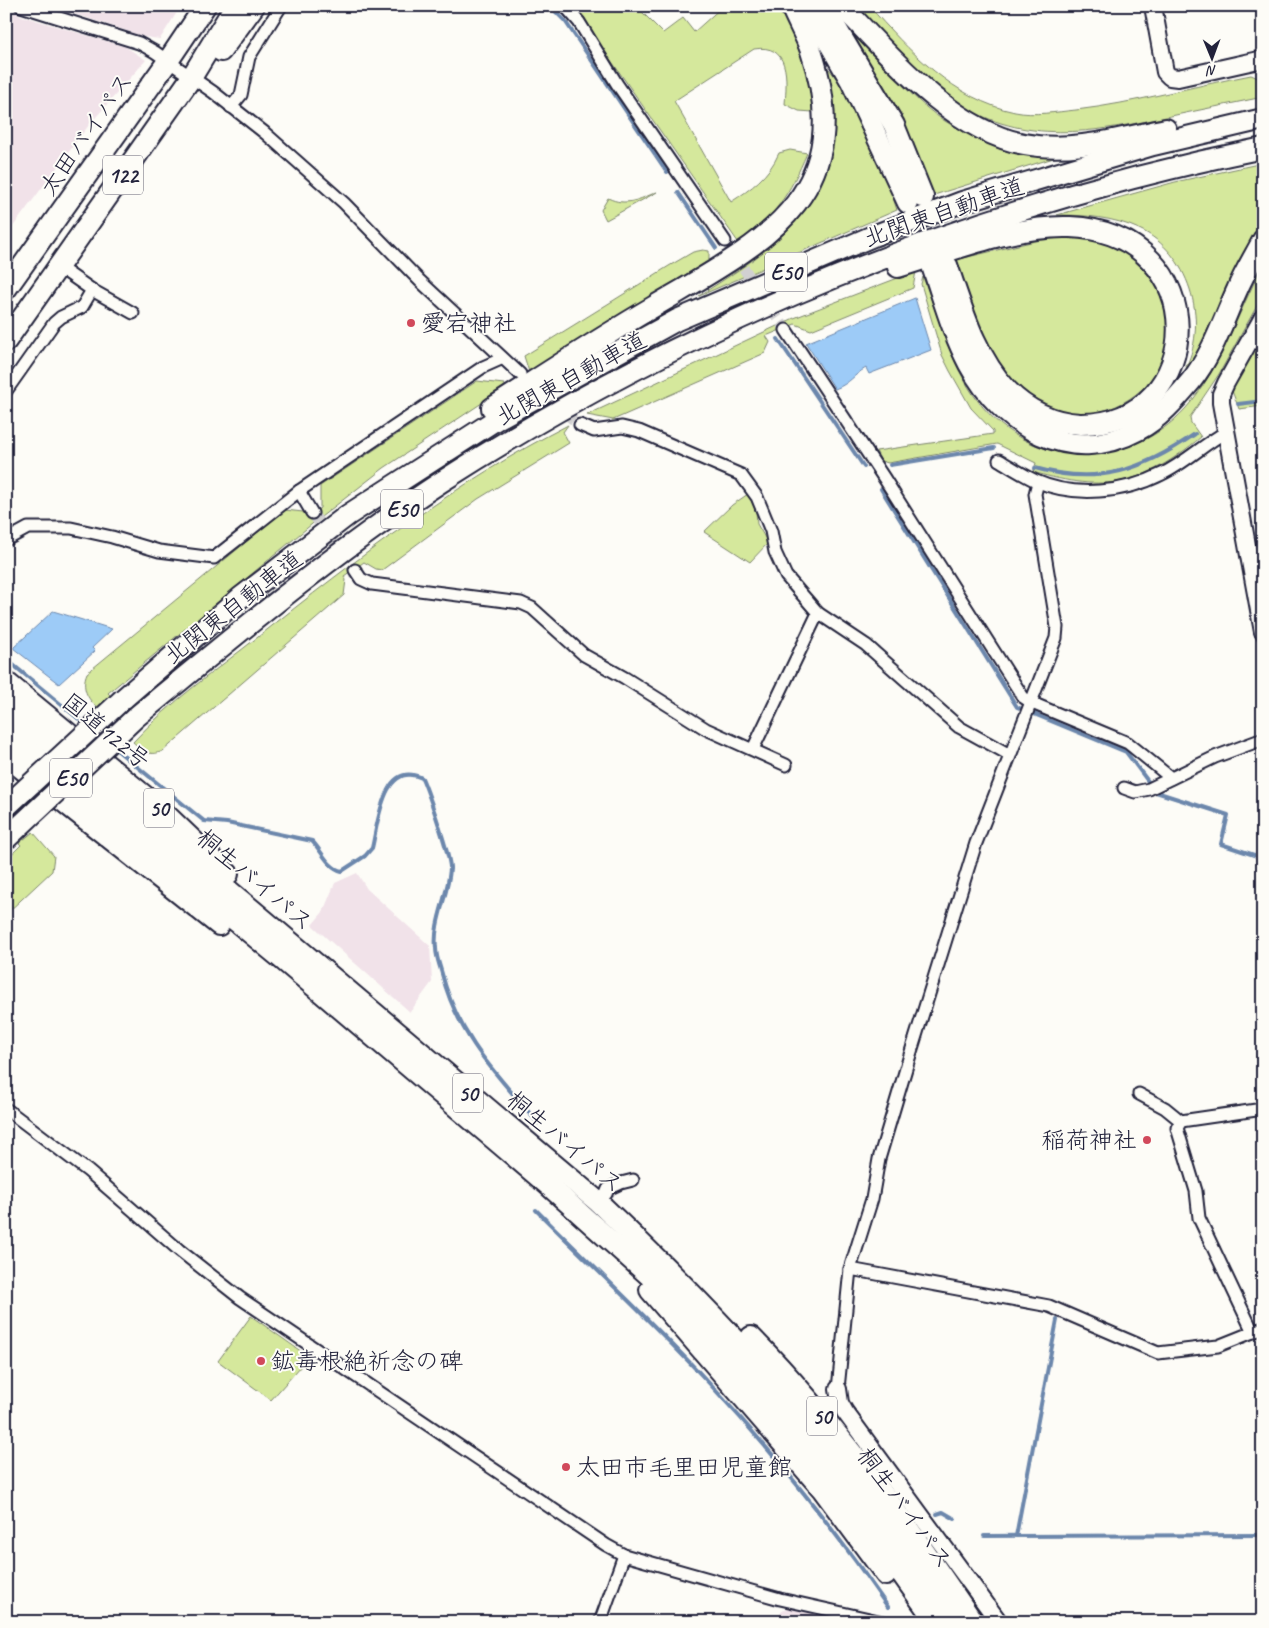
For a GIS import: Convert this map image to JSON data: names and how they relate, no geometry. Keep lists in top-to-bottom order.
{
  "streets": {
    "highway": [
      "太田バイパス",
      "122",
      "北関東自動車道",
      "E50",
      "国道122号",
      "50",
      "桐生バイパス"
    ]
  },
  "crossings": [
    ["国道122号", "50"],
    ["国道122号", "桐生バイパス"],
    ["50", "桐生バイパス"]
  ],
  "places": [
    "愛宕神社",
    "稲荷神社",
    "鉱毒根絶祈念の碑",
    "太田市毛里田児童館"
  ],
  "north": "bottom"
}
